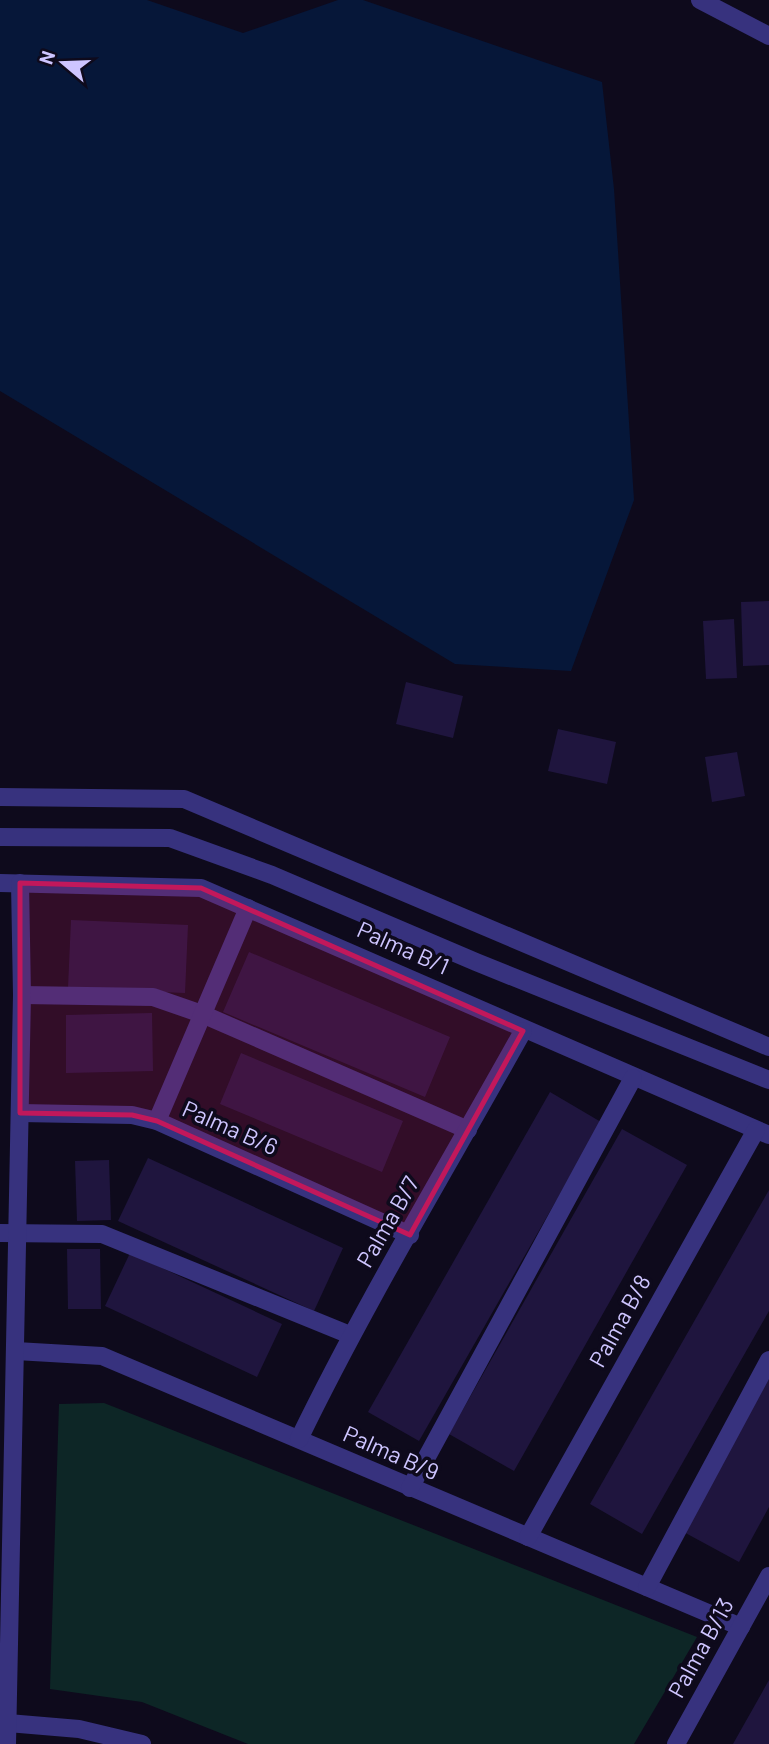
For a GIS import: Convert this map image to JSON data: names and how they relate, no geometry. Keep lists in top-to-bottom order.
{
  "streets": {
    "street": [
      "Palma B/1",
      "Palma B/6",
      "Palma B/7",
      "Palma B/8",
      "Palma B/9",
      "Palma B/13"
    ]
  },
  "crossings": [
    ["Palma B/1", "Palma B/7"],
    ["Palma B/1", "Palma B/8"],
    ["Palma B/6", "Palma B/7"],
    ["Palma B/7", "Palma B/9"],
    ["Palma B/8", "Palma B/9"],
    ["Palma B/9", "Palma B/13"]
  ],
  "north": "left"
}
